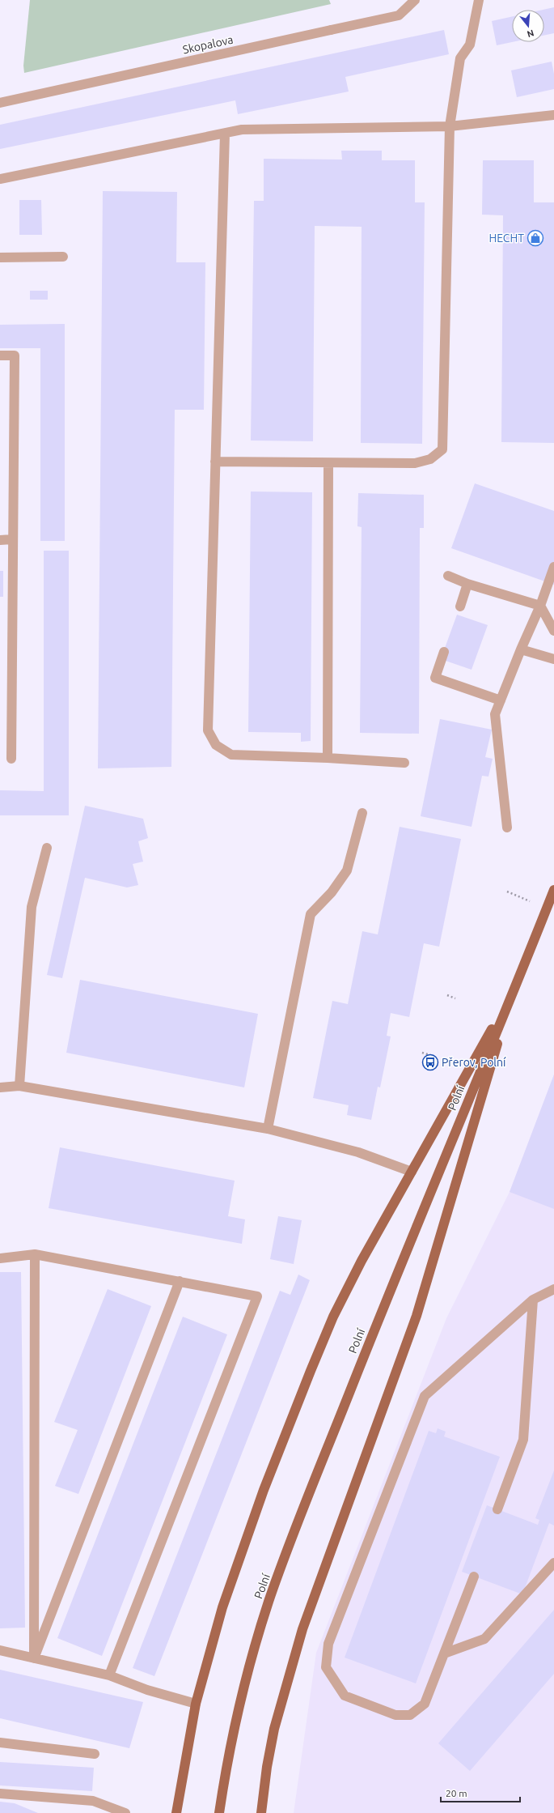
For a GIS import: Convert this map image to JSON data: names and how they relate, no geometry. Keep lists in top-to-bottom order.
{
  "streets": {
    "main road": ["Polní"],
    "street": ["Skopalova"]
  },
  "places": {
    "shop": ["HECHT"],
    "bus stop": ["Přerov, Polní"]
  },
  "scale_bar": "20 m",
  "north": "bottom"
}
